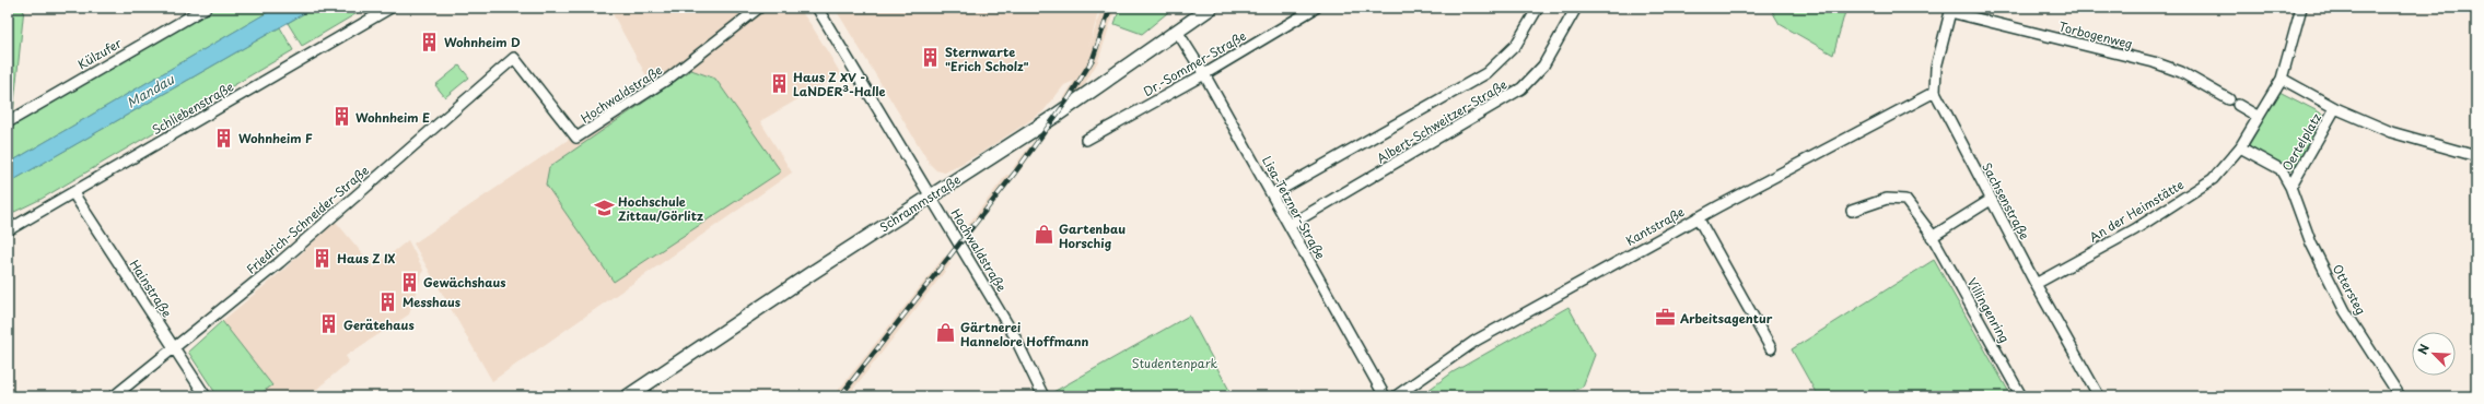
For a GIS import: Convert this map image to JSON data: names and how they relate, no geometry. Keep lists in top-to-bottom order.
{
  "streets": {
    "main road": ["Schrammstraße"],
    "street": [
      "Torbogenweg",
      "Külzufer",
      "Dr.-Sommer-Straße",
      "Hochwaldstraße",
      "Schliebenstraße",
      "Albert-Schweitzer-Straße",
      "Oertelplatz",
      "Sachsenstraße",
      "Lisa-Tetzner-Straße",
      "An der Heimstätte",
      "Friedrich-Schneider-Straße",
      "Kantstraße",
      "Hainstraße",
      "Ottersteg",
      "Villingenring"
    ]
  },
  "crossings": [
    ["Dr.-Sommer-Straße", "Lisa-Tetzner-Straße"],
    ["Hochwaldstraße", "Schrammstraße"],
    ["Hochwaldstraße", "Friedrich-Schneider-Straße"],
    ["Schliebenstraße", "Hainstraße"],
    ["Albert-Schweitzer-Straße", "Lisa-Tetzner-Straße"],
    ["Oertelplatz", "An der Heimstätte"],
    ["Oertelplatz", "Ottersteg"],
    ["Sachsenstraße", "An der Heimstätte"],
    ["Sachsenstraße", "Kantstraße"],
    ["Schrammstraße", "Lisa-Tetzner-Straße"],
    ["Friedrich-Schneider-Straße", "Hainstraße"]
  ],
  "water": ["Mandau"],
  "parks": ["Studentenpark"],
  "places": {
    "building": [
      "Wohnheim D",
      "Sternwarte \"Erich Scholz\"",
      "Haus Z XV - LaNDER³-Halle",
      "Wohnheim E",
      "Wohnheim F",
      "Haus Z IX",
      "Gewächshaus",
      "Messhaus",
      "Gerätehaus"
    ],
    "school or university": ["Hochschule Zittau/Görlitz"],
    "shop": ["Gartenbau Horschig", "Gärtnerei Hannelore Hoffmann"],
    "office": ["Arbeitsagentur"]
  },
  "north": "top left"
}
